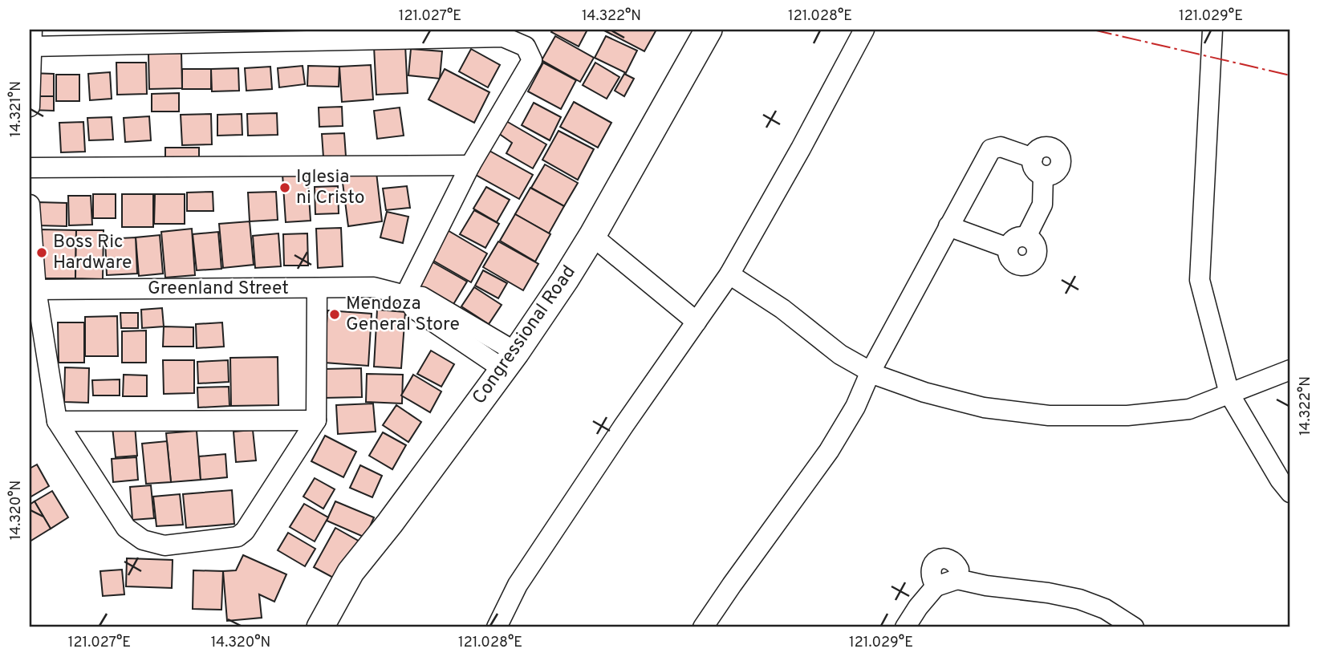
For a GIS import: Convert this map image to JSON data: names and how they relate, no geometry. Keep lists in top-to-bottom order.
{
  "streets": {
    "main road": ["Congressional Road"],
    "street": ["Greenland Street"]
  },
  "places": ["Iglesia ni Cristo", "Boss Ric Hardware", "Mendoza General Store"],
  "coordinates": [
    "121.027°E",
    "14.322°N",
    "121.028°E",
    "121.029°E",
    "14.321°N",
    "14.320°N"
  ]
}
